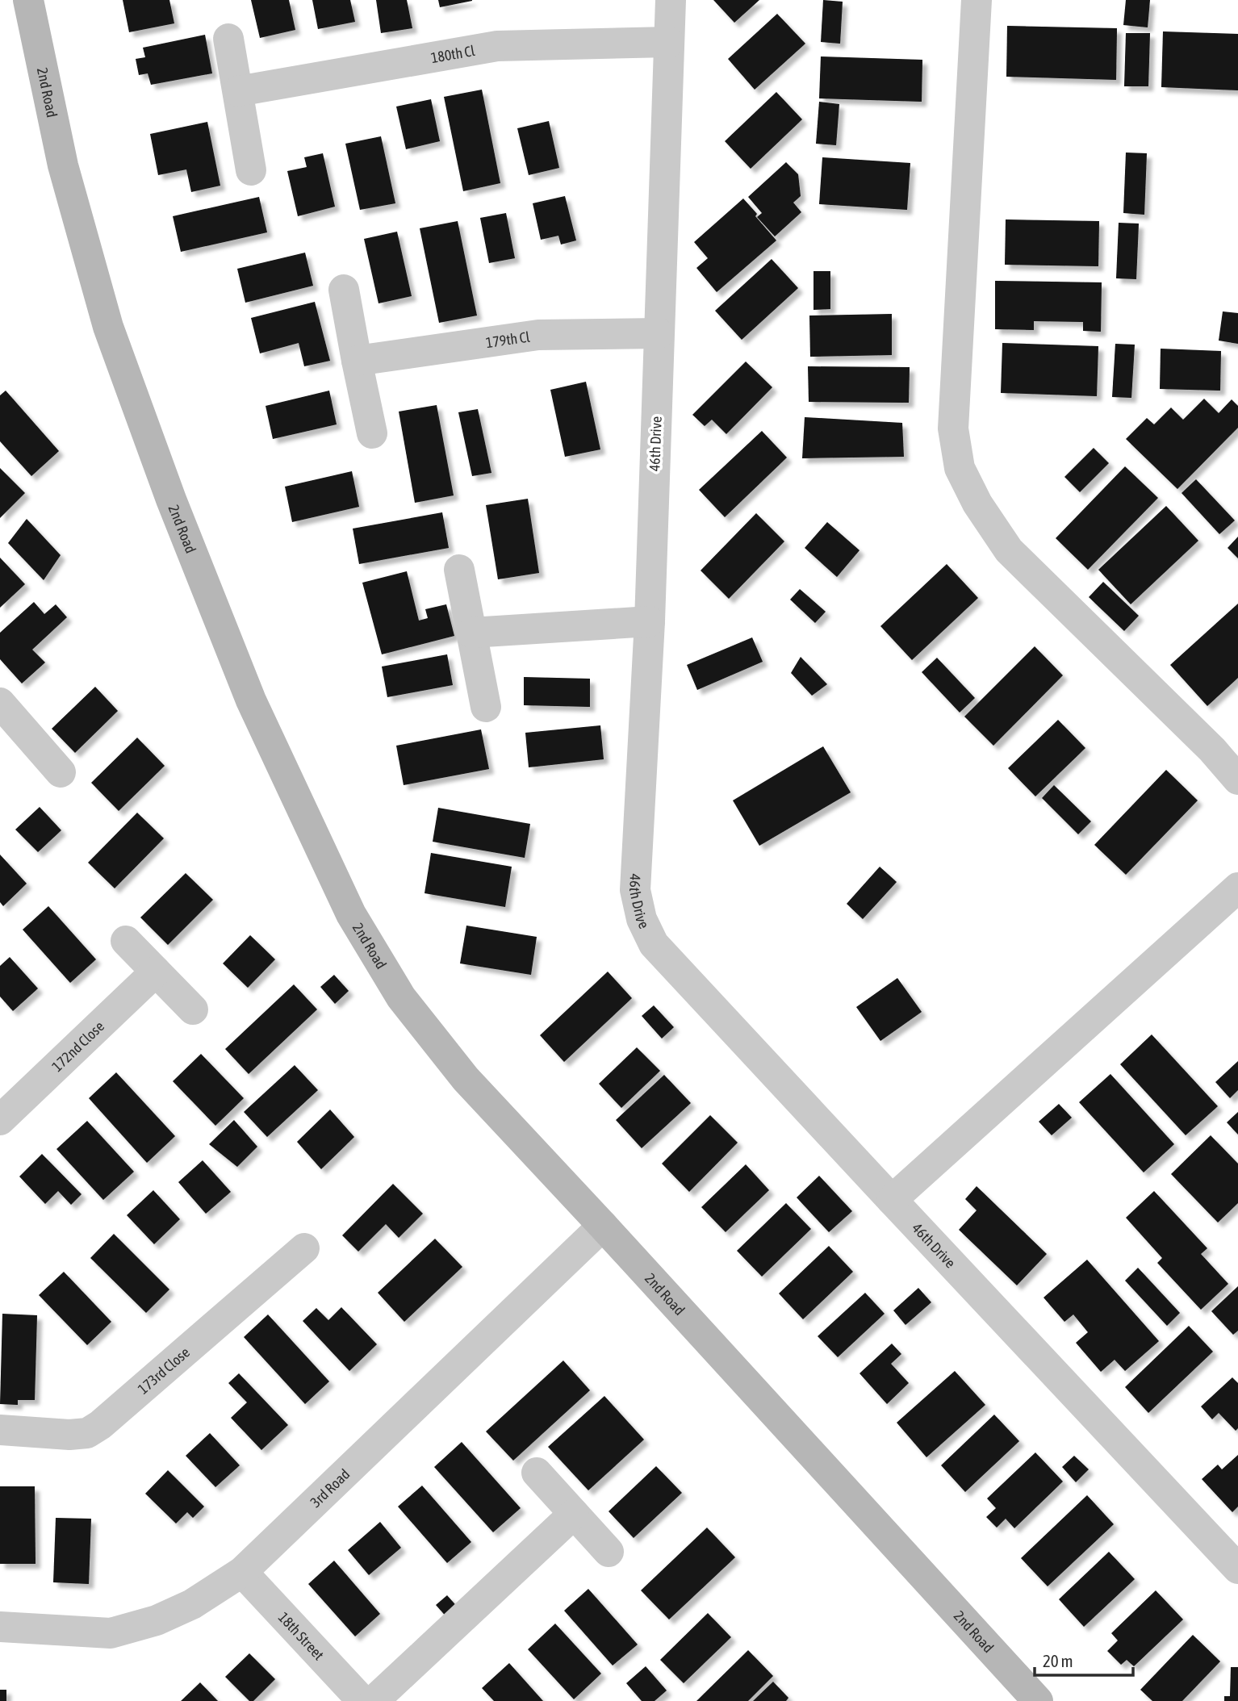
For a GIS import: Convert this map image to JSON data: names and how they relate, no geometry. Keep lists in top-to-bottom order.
{
  "streets": {
    "street": [
      "180th Cl",
      "2nd Road",
      "179th Cl",
      "46th Drive",
      "172nd Close",
      "173rd Close",
      "3rd Road",
      "18th Street"
    ]
  },
  "crossings": [
    ["180th Cl", "46th Drive"],
    ["2nd Road", "3rd Road"],
    ["179th Cl", "46th Drive"],
    ["3rd Road", "18th Street"]
  ],
  "scale_bar": "20 m"
}
